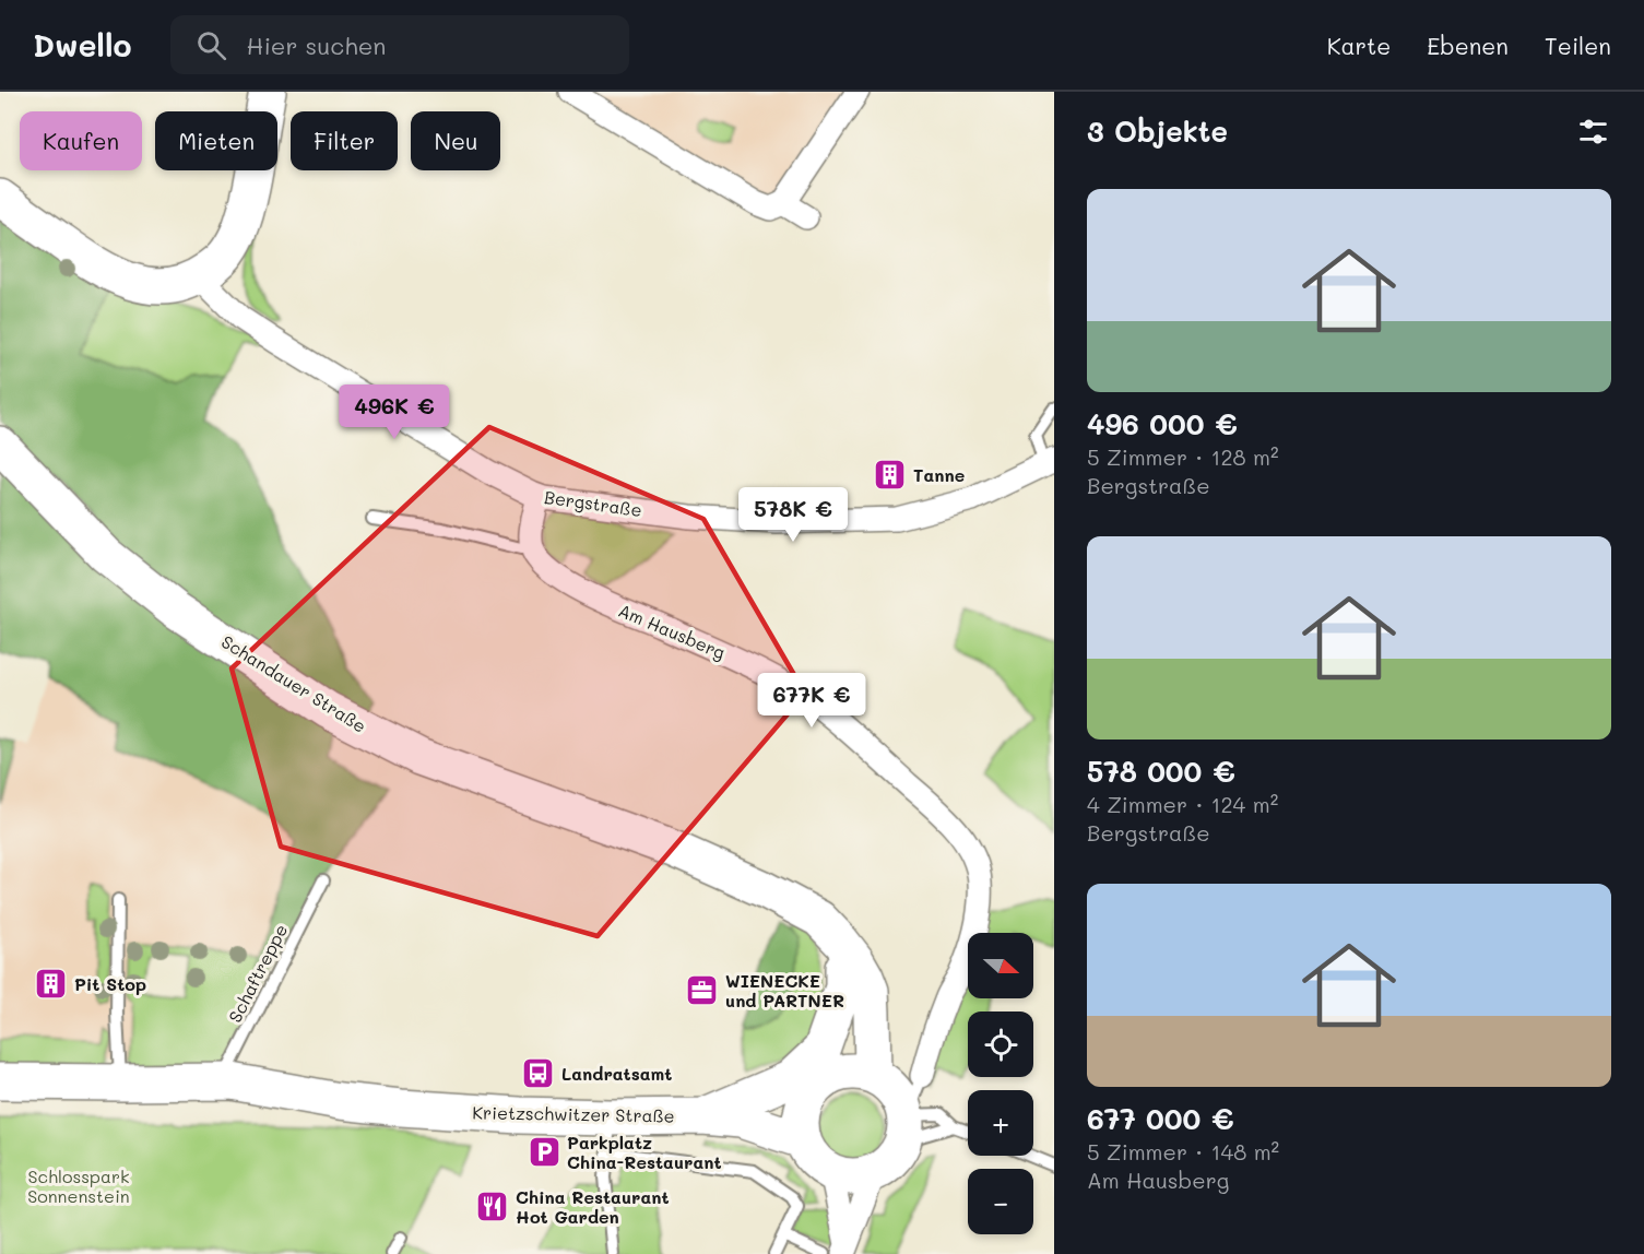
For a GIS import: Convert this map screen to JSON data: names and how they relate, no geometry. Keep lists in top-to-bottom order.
{
  "streets": {
    "main road": ["Schandauer Straße", "Krietzschwitzer Straße"],
    "street": ["Bergstraße", "Am Hausberg"],
    "lane": ["Schaftreppe"]
  },
  "crossings": [
    ["Am Hausberg", "Schandauer Straße"],
    ["Am Hausberg", "Krietzschwitzer Straße"],
    ["Schandauer Straße", "Krietzschwitzer Straße"],
    ["Schaftreppe", "Krietzschwitzer Straße"]
  ],
  "parks": ["Schlosspark Sonnenstein"],
  "places": {
    "building": ["Tanne", "Pit Stop"],
    "office": ["WIENECKE und PARTNER"],
    "bus stop": ["Landratsamt"],
    "parking": ["Parkplatz China-Restaurant"],
    "restaurant": ["China Restaurant Hot Garden"]
  },
  "north": "right",
  "page": {
    "header": "Dwello",
    "search": "Hier suchen",
    "nav": ["Karte", "Ebenen", "Teilen"],
    "heading": "3 Objekte",
    "chip": [
      "Kaufen",
      "Mieten",
      "Filter",
      "Neu"
    ],
    "list": [
      {
        "name": "496 000 €",
        "note": "5 Zimmer · 128 m² · Bergstraße"
      },
      {
        "name": "578 000 €",
        "note": "4 Zimmer · 124 m² · Bergstraße"
      },
      {
        "name": "677 000 €",
        "note": "5 Zimmer · 148 m² · Am Hausberg"
      }
    ],
    "price": ["496K €", "578K €", "677K €"],
    "map_buttons": ["+", "−"]
  }
}
